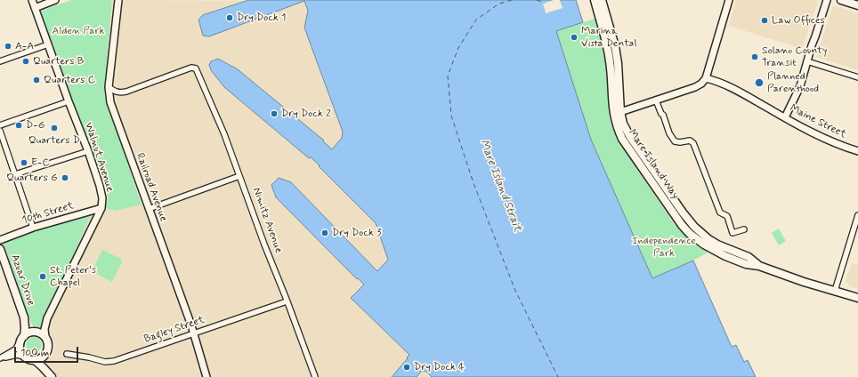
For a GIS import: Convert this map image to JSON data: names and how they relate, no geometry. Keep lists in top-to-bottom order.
{
  "streets": {
    "main road": ["Mare Island Way", "Azuar Drive"],
    "street": [
      "Maine Street",
      "Walnut Avenue",
      "Railroad Avenue",
      "10th Street",
      "Nimitz Avenue",
      "Bagley Street"
    ]
  },
  "crossings": [
    ["Walnut Avenue", "10th Street"],
    ["Walnut Avenue", "Azuar Drive"],
    ["Railroad Avenue", "Nimitz Avenue"],
    ["Railroad Avenue", "Bagley Street"],
    ["Nimitz Avenue", "Bagley Street"]
  ],
  "water": ["Mare Island Strait"],
  "parks": ["Alden Park", "Independence Park"],
  "places": [
    "Dry Dock 1",
    "Law Offices",
    "Marina Vista Dental",
    "A-A",
    "Solano County Transit",
    "Quarters B",
    "Quarters C",
    "Planned Parenthood",
    "Dry Dock 2",
    "D-G",
    "Quarters D",
    "E-C",
    "Quarters G",
    "Dry Dock 3",
    "St. Peter's Chapel",
    "Dry Dock 4"
  ],
  "scale_bar": "100 m"
}
